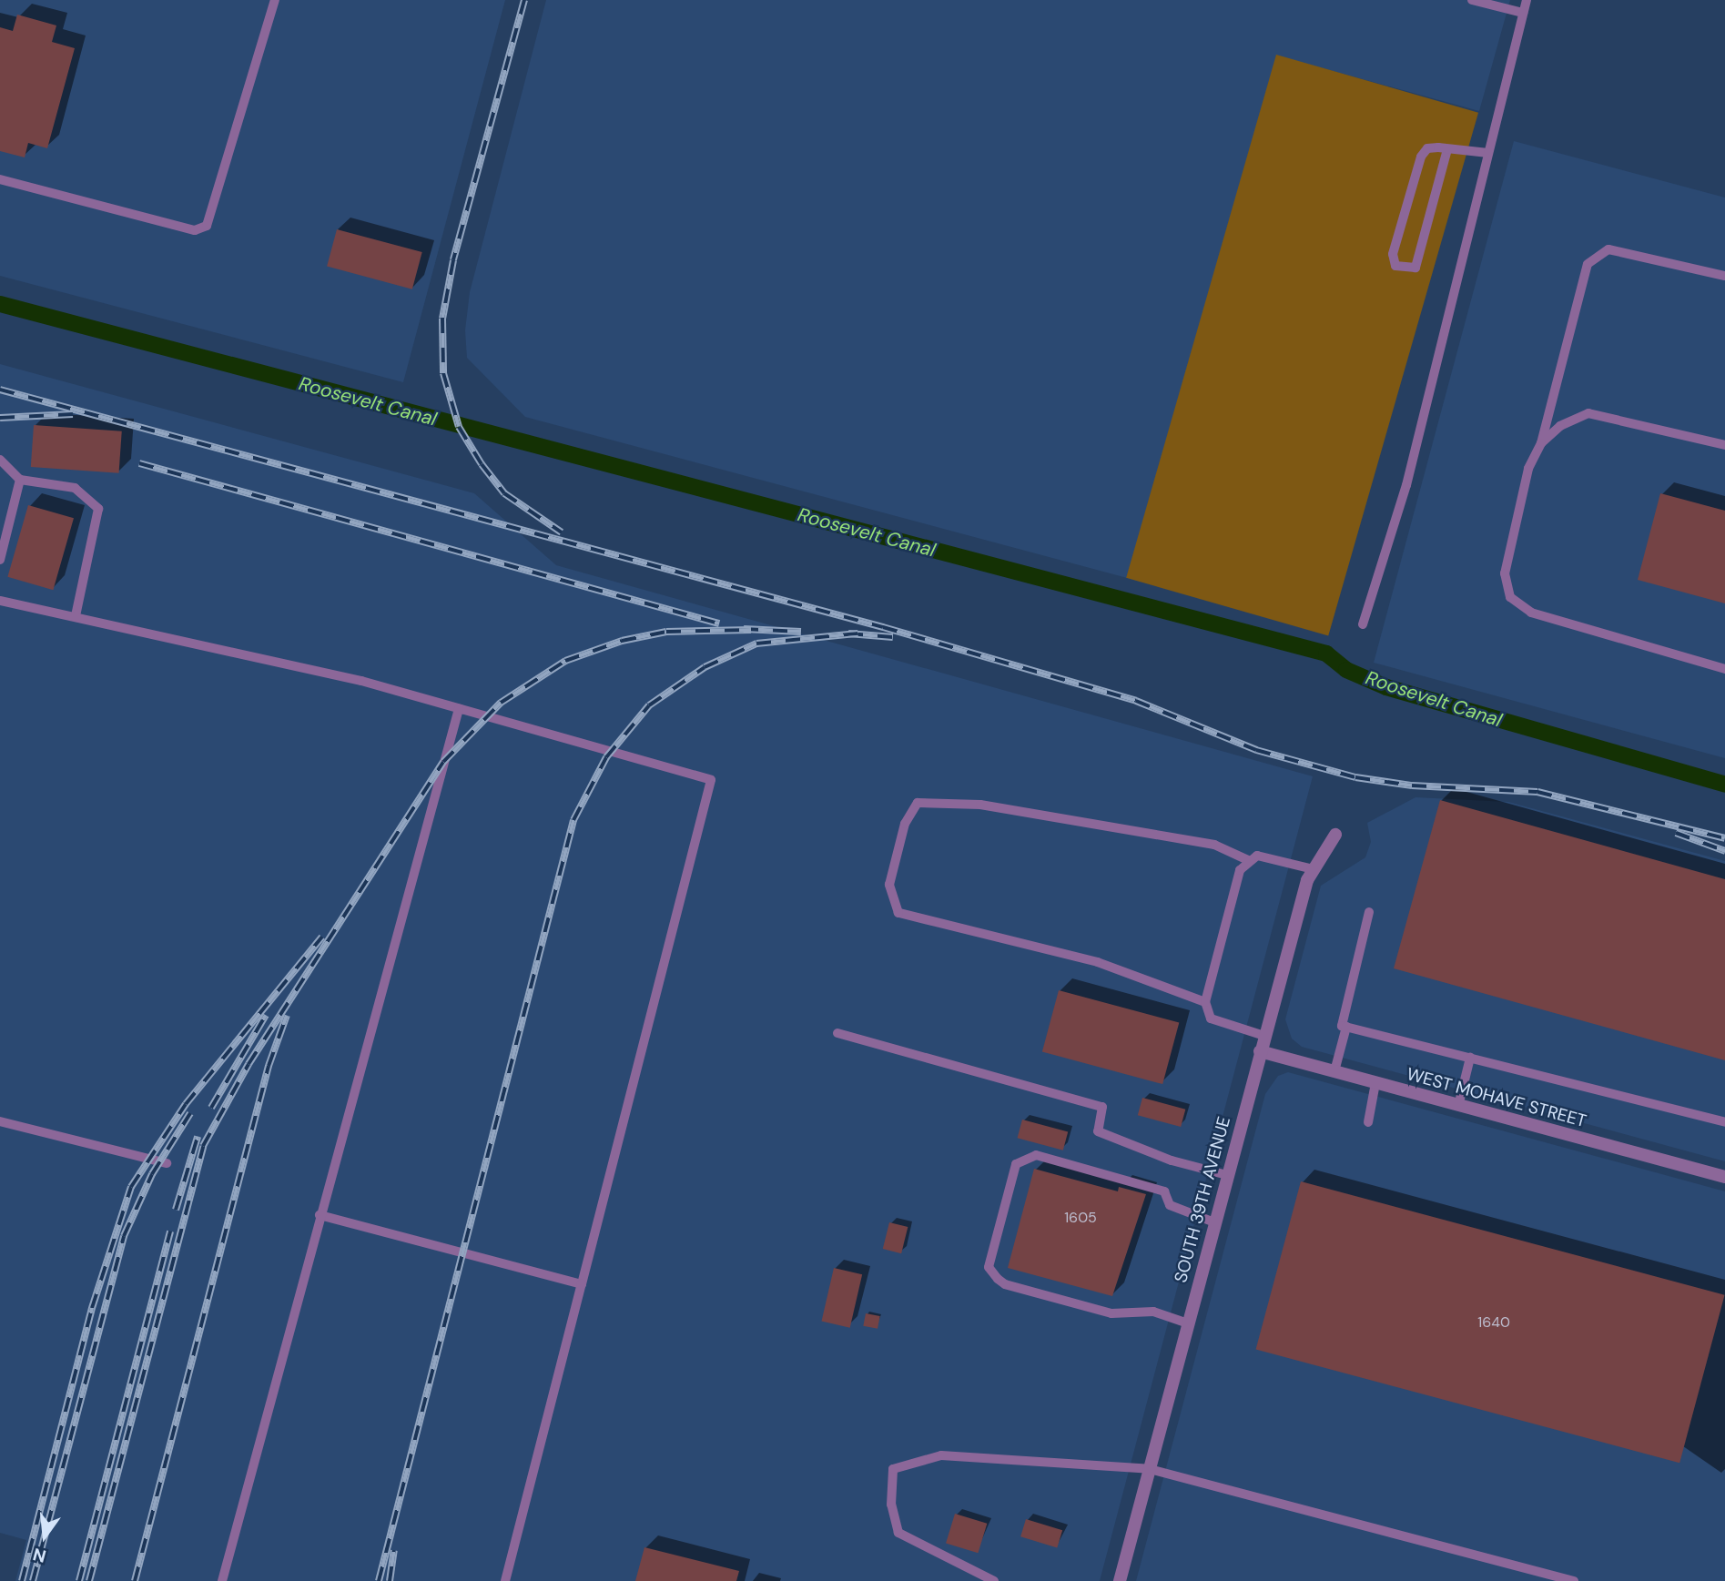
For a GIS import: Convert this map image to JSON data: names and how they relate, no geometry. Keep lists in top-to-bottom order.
{
  "streets": {
    "street": ["WEST MOHAVE STREET", "SOUTH 39TH AVENUE"]
  },
  "crossings": [
    ["WEST MOHAVE STREET", "SOUTH 39TH AVENUE"]
  ],
  "water": ["Roosevelt Canal"],
  "house_numbers": ["1605", "1640"],
  "north": "bottom"
}
